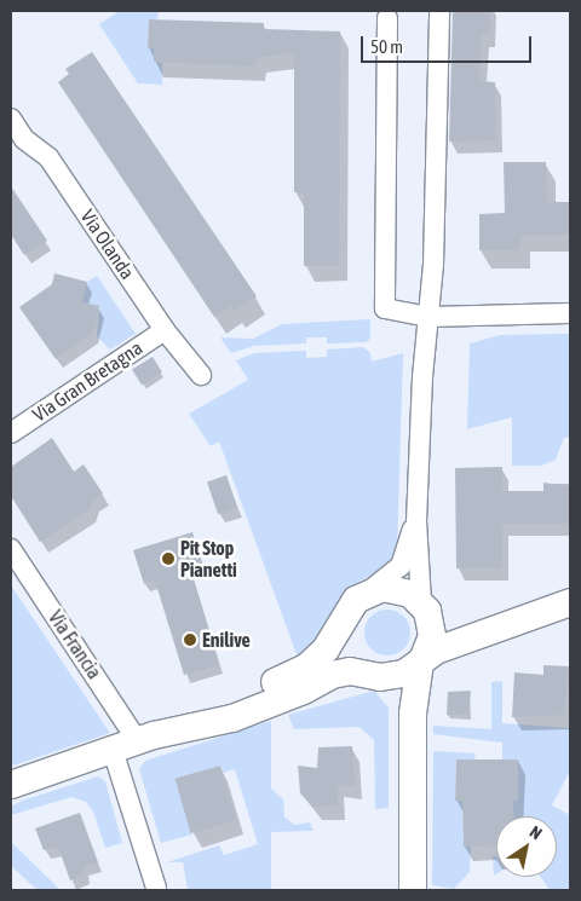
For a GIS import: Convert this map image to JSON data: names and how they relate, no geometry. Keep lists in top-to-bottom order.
{
  "streets": {
    "street": ["Via Olanda", "Via Gran Bretagna", "Via Francia"]
  },
  "crossings": [
    ["Via Olanda", "Via Gran Bretagna"]
  ],
  "places": ["Pit Stop Pianetti", "Enilive"],
  "scale_bar": "50 m",
  "north": "top right"
}
